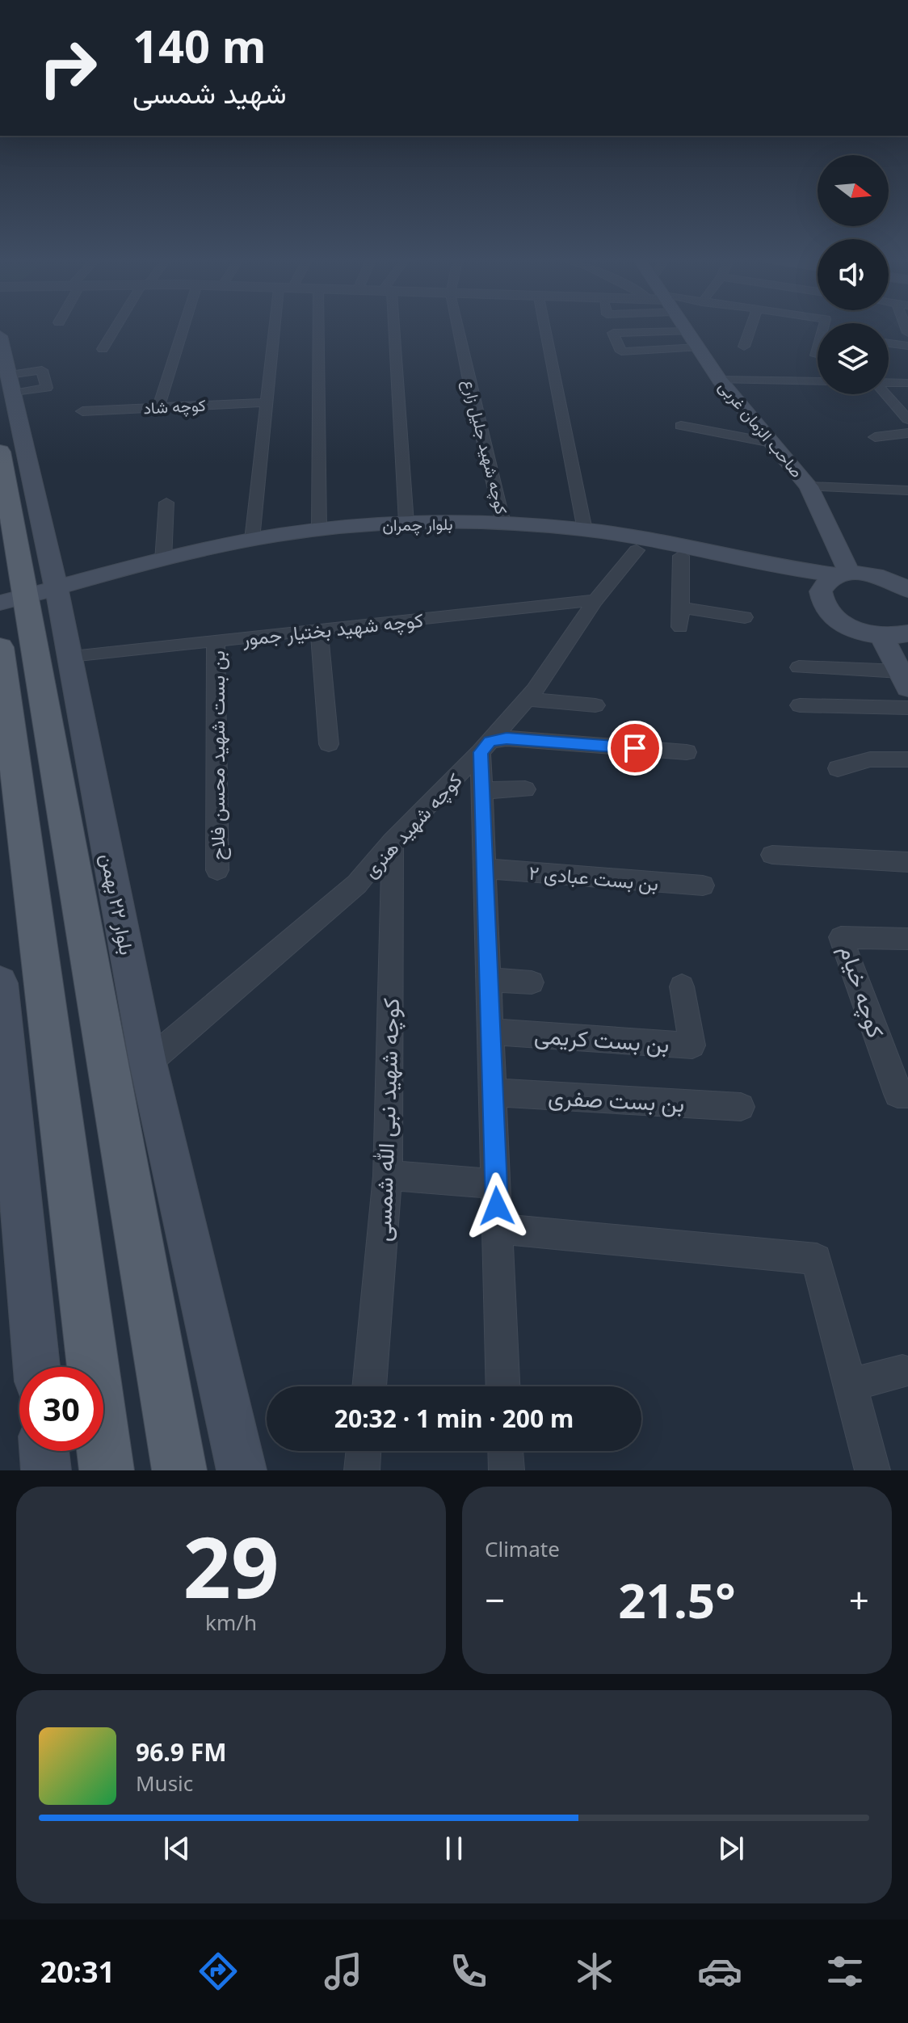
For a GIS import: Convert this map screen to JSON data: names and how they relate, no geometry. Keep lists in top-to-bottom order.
{
  "streets": {
    "main road": ["صاحب الزمان غربی", "بلوار چمران", "بلوار ۲۲ بهمن"],
    "street": [
      "کوچه شاد",
      "کوچه شهید جلیل زارع",
      "کوچه شهید بختیار جمور",
      "بن بست شهید محسن فلاح",
      "کوچه شهید هنری",
      "بن بست عبادی ۲",
      "کوچه خیام",
      "بن بست کریمی",
      "بن بست صفری",
      "کوچه شهید نبی الله شمسی"
    ]
  },
  "crossings": [
    ["صاحب الزمان غربی", "بلوار چمران"],
    ["کوچه شهید جلیل زارع", "بلوار چمران"],
    ["بلوار چمران", "کوچه شهید هنری"],
    ["بلوار چمران", "بلوار ۲۲ بهمن"],
    ["کوچه شهید بختیار جمور", "بن بست شهید محسن فلاح"],
    ["کوچه شهید بختیار جمور", "کوچه شهید هنری"],
    ["کوچه شهید بختیار جمور", "بلوار ۲۲ بهمن"],
    ["کوچه شهید هنری", "بلوار ۲۲ بهمن"],
    ["کوچه شهید هنری", "کوچه شهید نبی الله شمسی"]
  ],
  "north": "right",
  "page": {
    "turn": ["140 m", "شهید شمسی"],
    "limit": "30",
    "trip": "20:32 · 1 min · 200 m",
    "tile": [
      ["29", "km/h"],
      "Climate"
    ],
    "heat": ["−", "21.5°", "+"],
    "song": ["96.9 FM", "Music"],
    "tabs": "20:31"
  }
}
